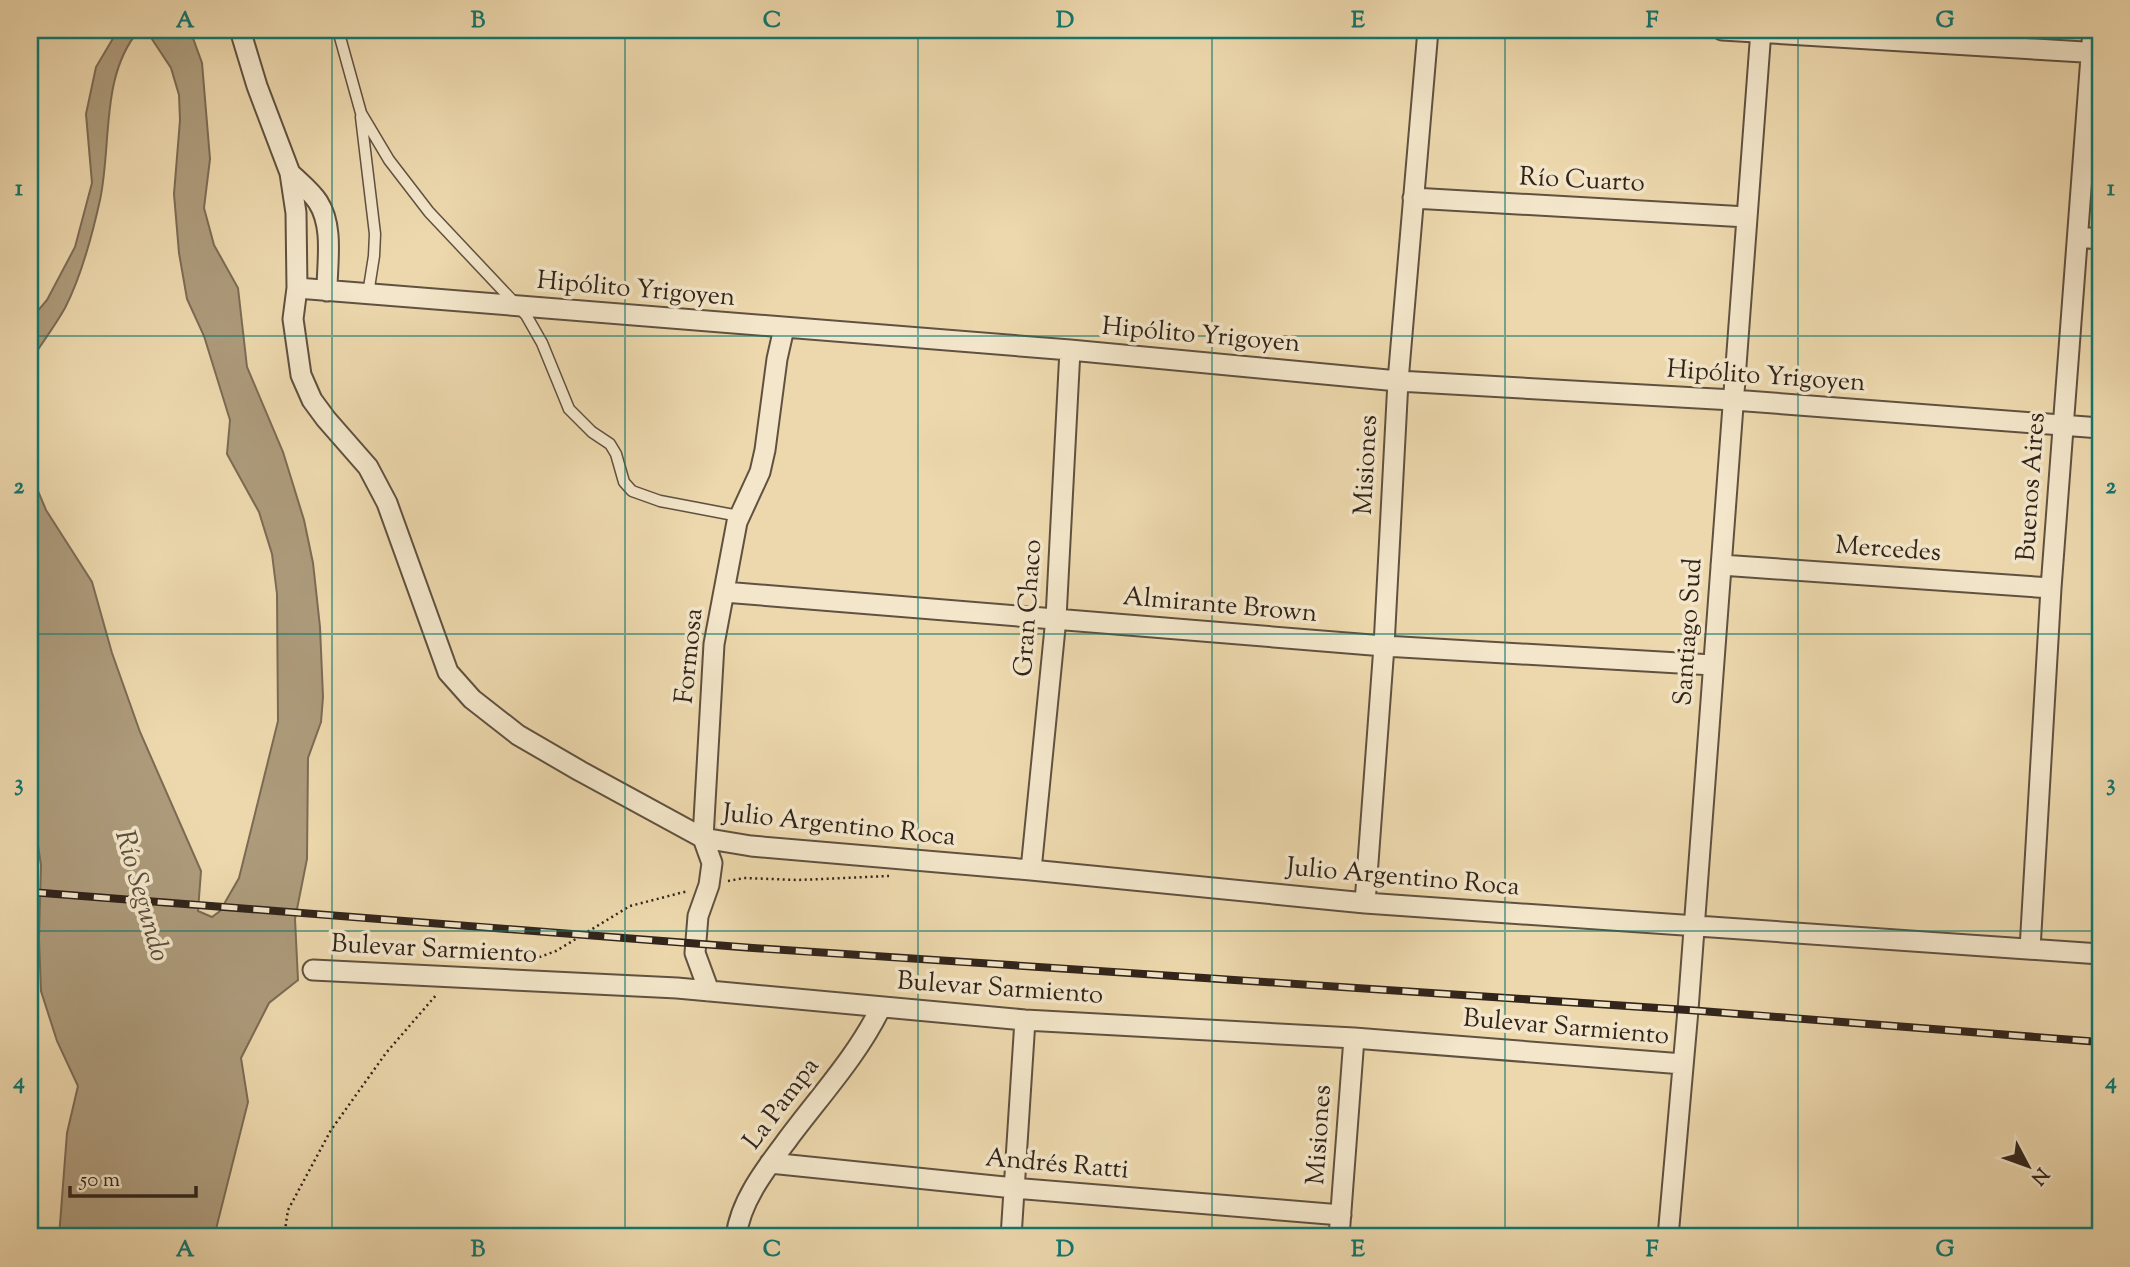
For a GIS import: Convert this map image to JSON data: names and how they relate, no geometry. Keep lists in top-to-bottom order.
{
  "streets": {
    "street": [
      "Río Cuarto",
      "Hipólito Yrigoyen",
      "Misiones",
      "Buenos Aires",
      "Mercedes",
      "Almirante Brown",
      "Gran Chaco",
      "Santiago Sud",
      "Formosa",
      "Julio Argentino Roca",
      "Bulevar Sarmiento",
      "La Pampa",
      "Andrés Ratti"
    ]
  },
  "crossings": [
    ["Río Cuarto", "Misiones"],
    ["Río Cuarto", "Santiago Sud"],
    ["Hipólito Yrigoyen", "Misiones"],
    ["Hipólito Yrigoyen", "Buenos Aires"],
    ["Hipólito Yrigoyen", "Gran Chaco"],
    ["Hipólito Yrigoyen", "Santiago Sud"],
    ["Hipólito Yrigoyen", "Formosa"],
    ["Misiones", "Almirante Brown"],
    ["Misiones", "Julio Argentino Roca"],
    ["Misiones", "Bulevar Sarmiento"],
    ["Misiones", "Andrés Ratti"],
    ["Buenos Aires", "Mercedes"],
    ["Buenos Aires", "Julio Argentino Roca"],
    ["Mercedes", "Santiago Sud"],
    ["Almirante Brown", "Gran Chaco"],
    ["Almirante Brown", "Santiago Sud"],
    ["Almirante Brown", "Formosa"],
    ["Gran Chaco", "Julio Argentino Roca"],
    ["Santiago Sud", "Julio Argentino Roca"],
    ["Santiago Sud", "Bulevar Sarmiento"],
    ["Formosa", "Julio Argentino Roca"],
    ["Formosa", "Bulevar Sarmiento"],
    ["Bulevar Sarmiento", "La Pampa"],
    ["La Pampa", "Andrés Ratti"]
  ],
  "water": ["Río Segundo"],
  "scale_bar": "50 m",
  "north": "bottom right",
  "grid": {
    "columns": [
      "A",
      "B",
      "C",
      "D",
      "E",
      "F",
      "G"
    ],
    "rows": [
      "1",
      "2",
      "3",
      "4"
    ]
  }
}
